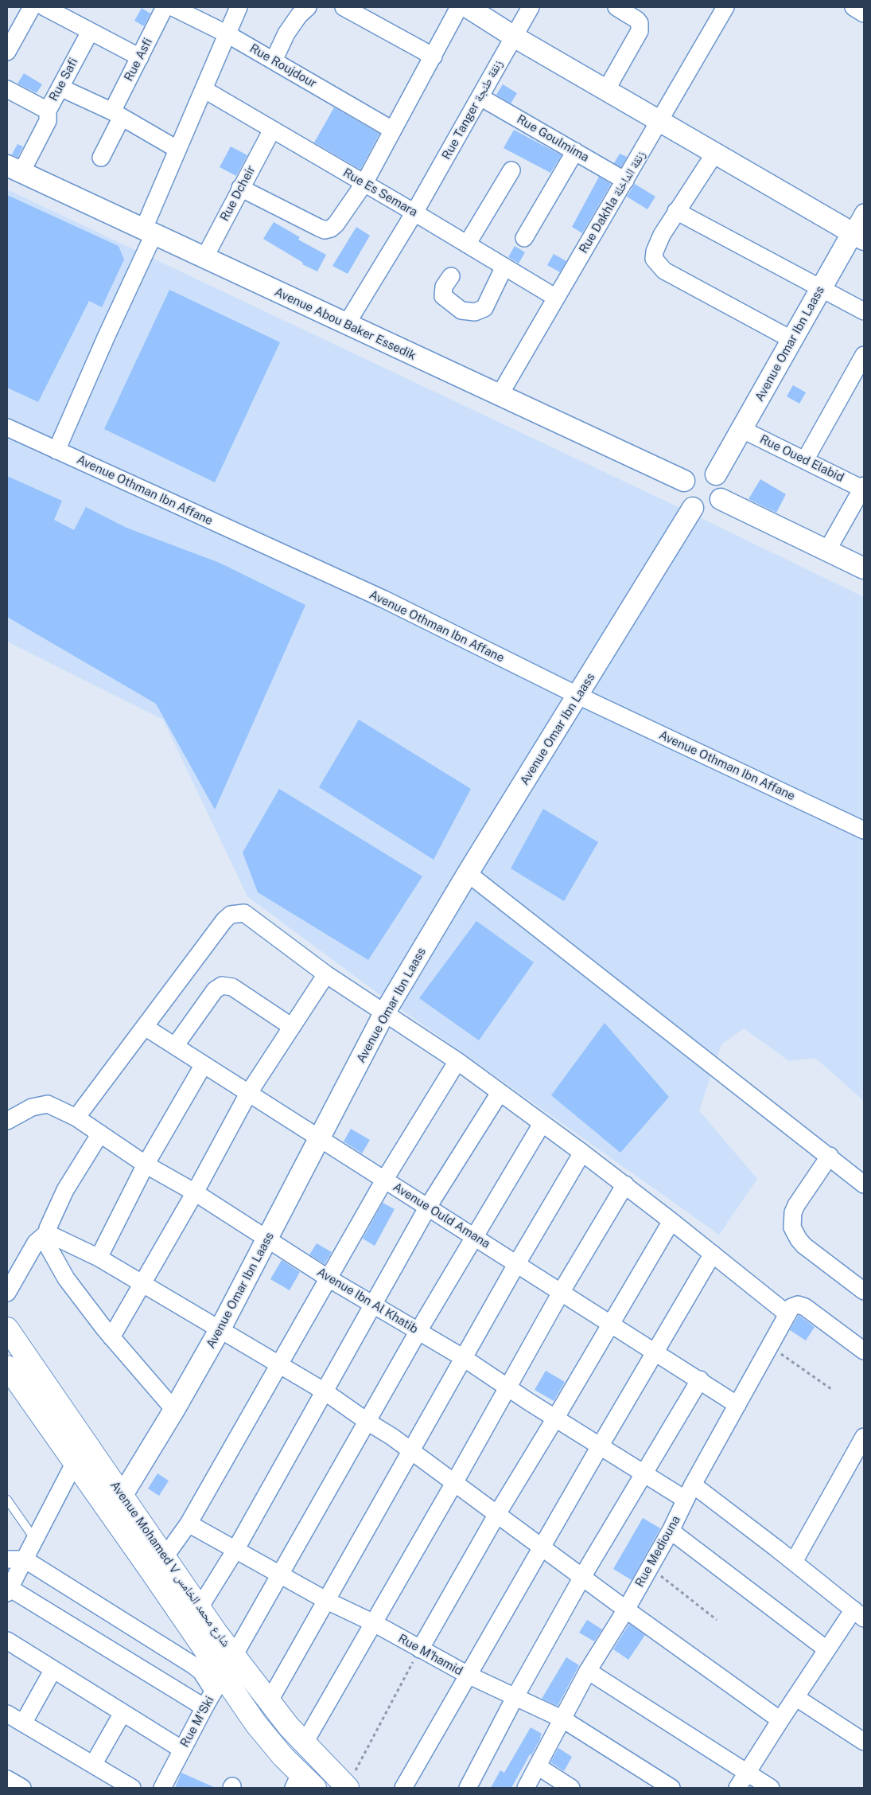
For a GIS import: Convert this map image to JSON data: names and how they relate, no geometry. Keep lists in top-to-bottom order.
{
  "streets": {
    "main road": ["Avenue Mohamed V شارع محمد الخامس"],
    "street": [
      "Rue Asfi",
      "Rue Roujdour",
      "Rue Safi",
      "Rue Tanger زنقة طنجة",
      "Rue Goulmima",
      "Rue Es Semara",
      "Rue Dcheir",
      "Rue Dakhla زنقة الداخلة",
      "Avenue Abou Baker Essedik",
      "Avenue Omar Ibn Laass",
      "Rue Oued Elabid",
      "Avenue Othman Ibn Affane",
      "Avenue Ould Amana",
      "Avenue Ibn Al Khatib",
      "Rue Mediouna",
      "Rue M'hamid",
      "Rue M'Ski"
    ]
  },
  "crossings": [
    ["Rue Safi", "Avenue Abou Baker Essedik"],
    ["Rue Tanger زنقة طنجة", "Rue Goulmima"],
    ["Rue Tanger زنقة طنجة", "Rue Es Semara"],
    ["Rue Tanger زنقة طنجة", "Avenue Abou Baker Essedik"],
    ["Rue Goulmima", "Rue Dakhla زنقة الداخلة"],
    ["Rue Es Semara", "Rue Dcheir"],
    ["Rue Es Semara", "Rue Dakhla زنقة الداخلة"],
    ["Rue Dcheir", "Avenue Abou Baker Essedik"],
    ["Rue Dakhla زنقة الداخلة", "Avenue Abou Baker Essedik"],
    ["Avenue Abou Baker Essedik", "Avenue Omar Ibn Laass"],
    ["Avenue Omar Ibn Laass", "Rue Oued Elabid"],
    ["Avenue Omar Ibn Laass", "Avenue Othman Ibn Affane"],
    ["Avenue Omar Ibn Laass", "Avenue Ould Amana"],
    ["Avenue Omar Ibn Laass", "Avenue Ibn Al Khatib"],
    ["Avenue Omar Ibn Laass", "Avenue Mohamed V شارع محمد الخامس"],
    ["Avenue Ould Amana", "Rue Mediouna"],
    ["Avenue Ould Amana", "Rue M'Ski"],
    ["Avenue Ibn Al Khatib", "Rue Mediouna"],
    ["Avenue Ibn Al Khatib", "Rue M'Ski"],
    ["Rue Mediouna", "Rue M'hamid"],
    ["Avenue Mohamed V شارع محمد الخامس", "Rue M'Ski"],
    ["Rue M'hamid", "Rue M'Ski"]
  ]
}
